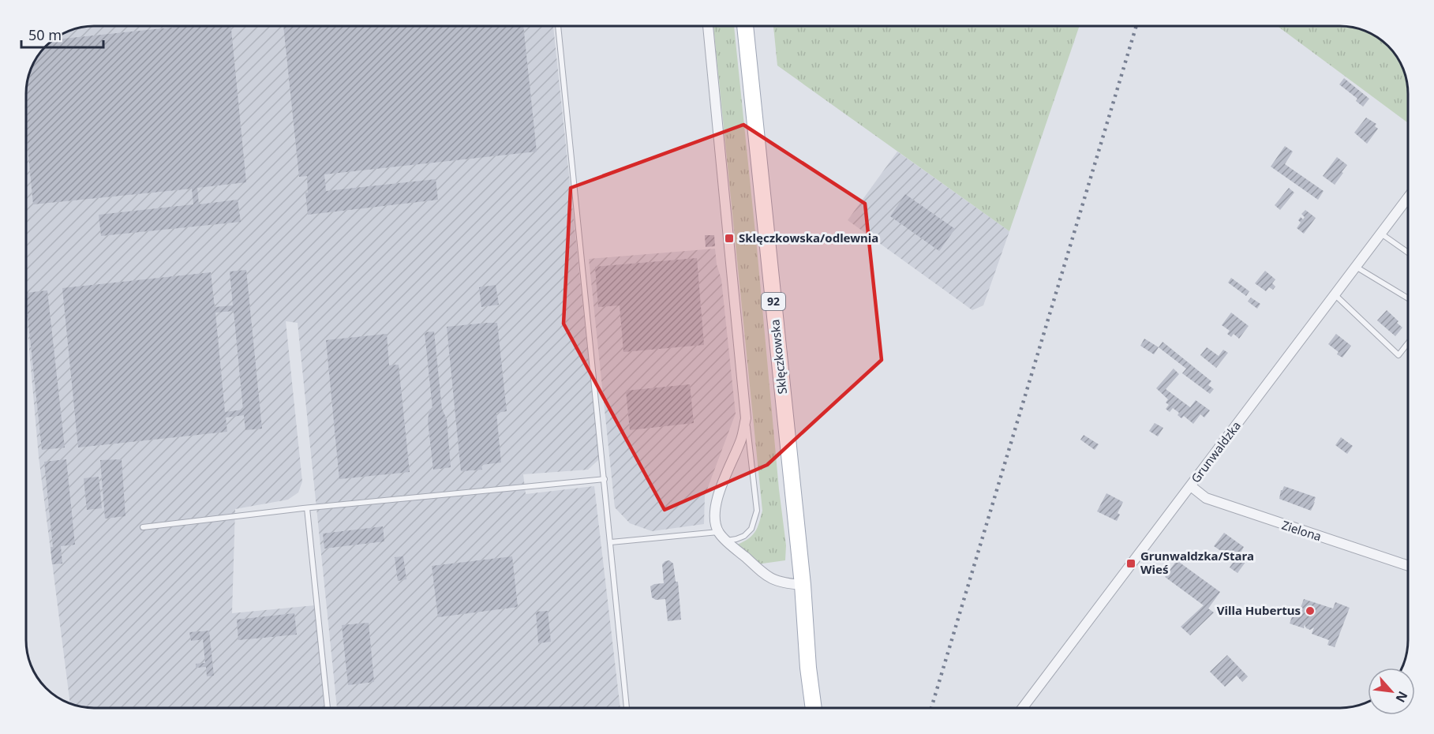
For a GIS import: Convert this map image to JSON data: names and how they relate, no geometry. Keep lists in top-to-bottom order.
{
  "streets": {
    "main road": ["92", "Sklęczkowska"],
    "street": ["Grunwaldzka", "Zielona"]
  },
  "crossings": [
    ["Grunwaldzka", "Zielona"]
  ],
  "places": {
    "transit": ["Sklęczkowska/odlewnia", "Grunwaldzka/Stara Wieś"],
    "other": ["Villa Hubertus"]
  },
  "scale_bar": "50 m",
  "north": "bottom right"
}
